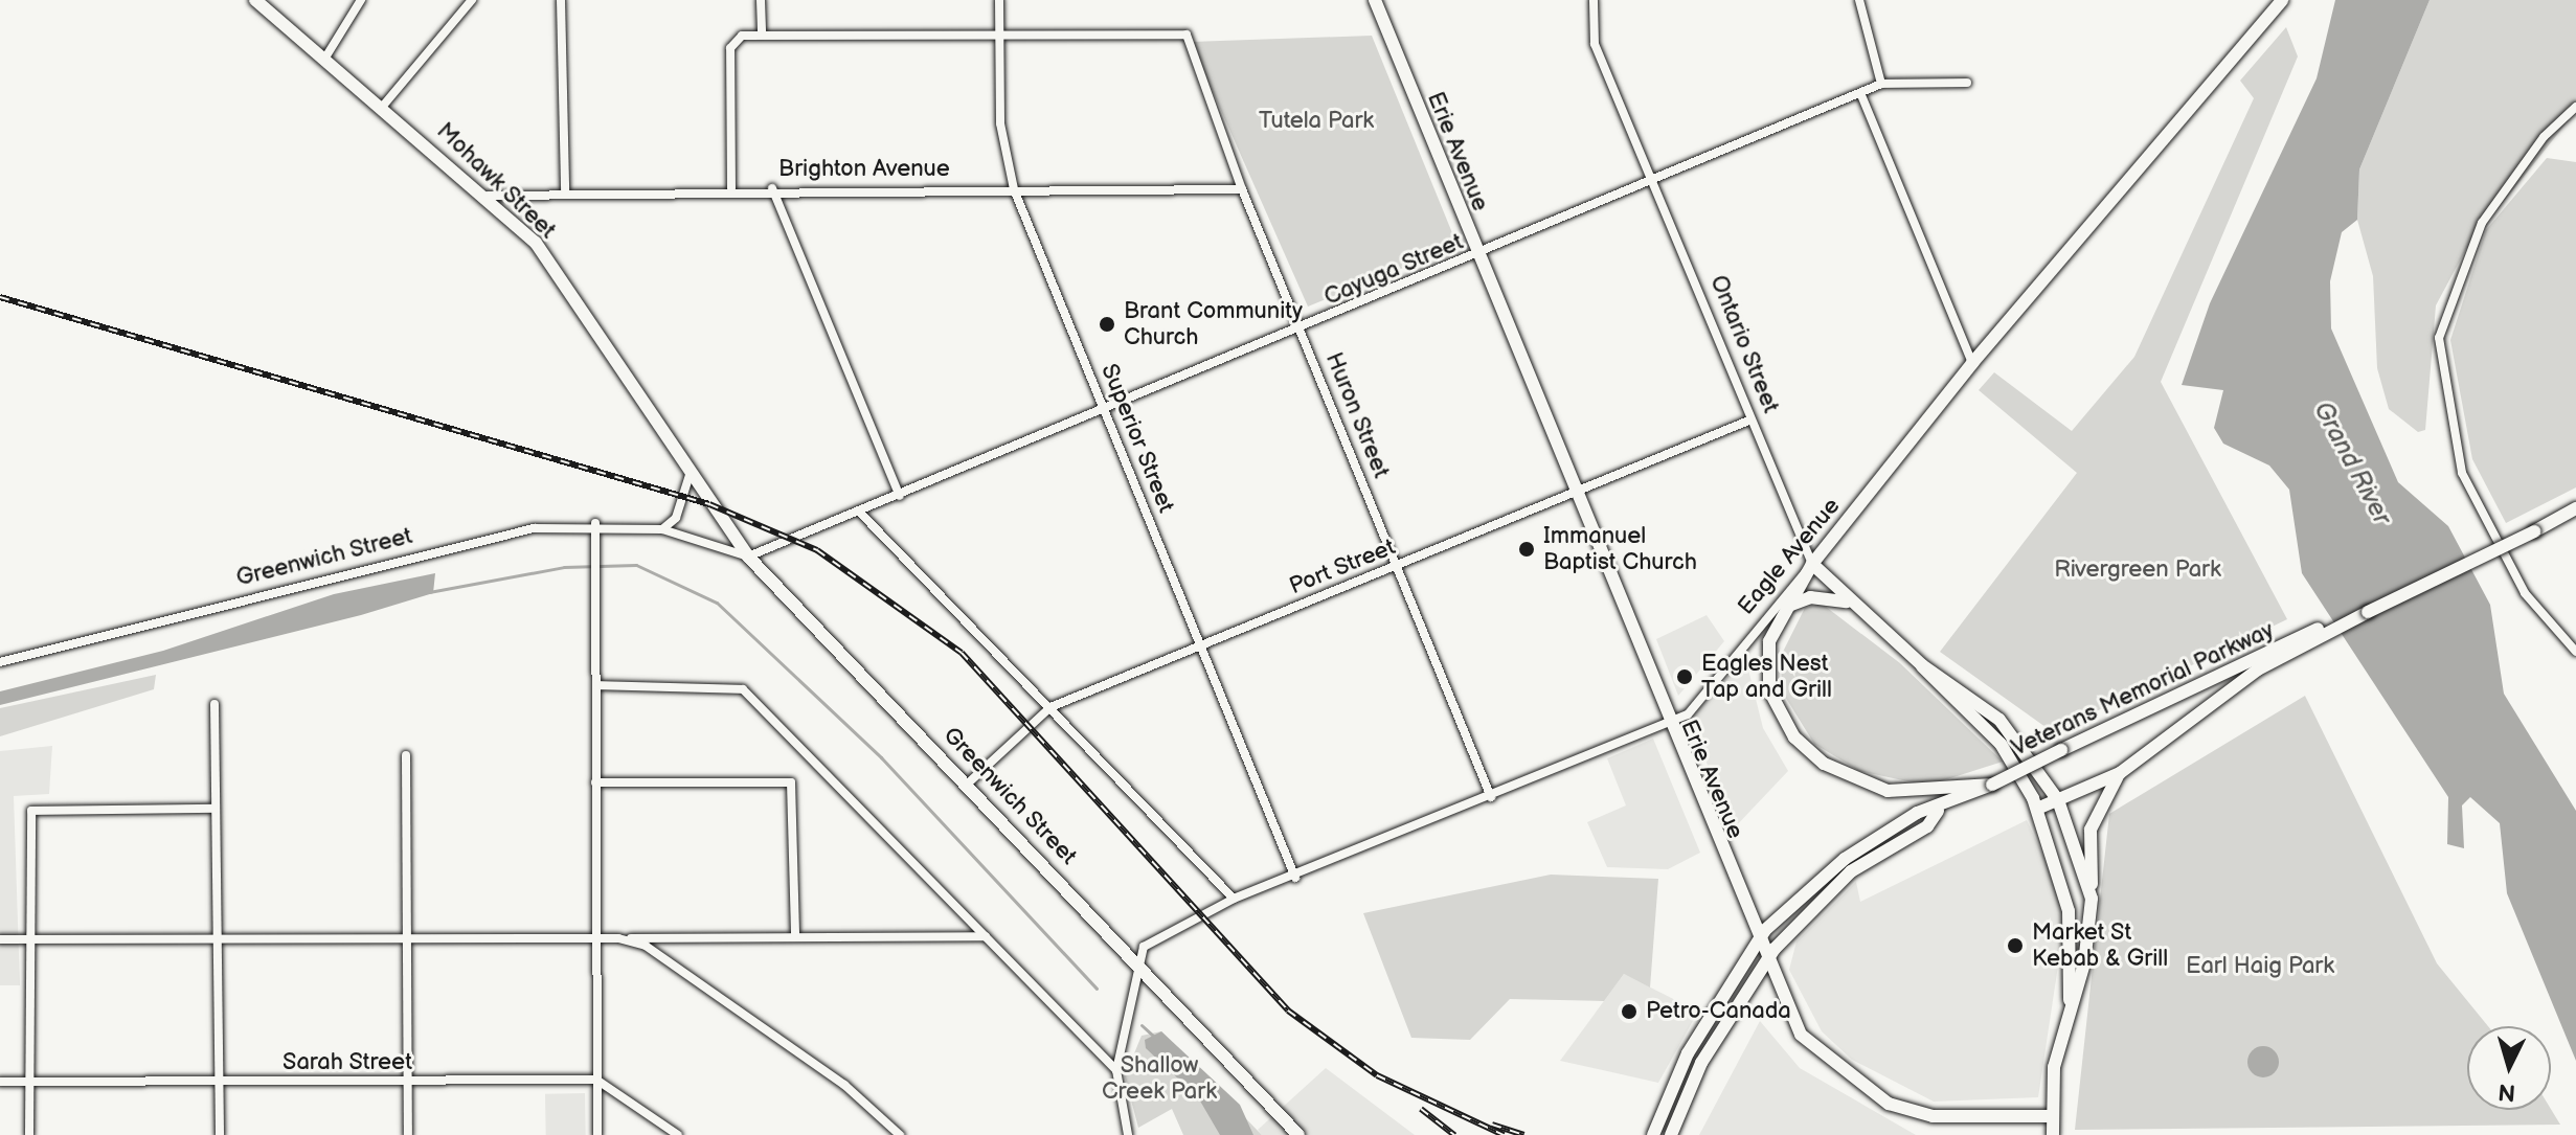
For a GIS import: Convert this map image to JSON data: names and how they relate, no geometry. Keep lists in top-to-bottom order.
{
  "streets": {
    "street": [
      "Erie Avenue",
      "Brighton Avenue",
      "Mohawk Street",
      "Cayuga Street",
      "Ontario Street",
      "Huron Street",
      "Superior Street",
      "Eagle Avenue",
      "Greenwich Street",
      "Port Street",
      "Veterans Memorial Parkway",
      "Sarah Street"
    ]
  },
  "crossings": [
    ["Erie Avenue", "Cayuga Street"],
    ["Erie Avenue", "Eagle Avenue"],
    ["Erie Avenue", "Port Street"],
    ["Erie Avenue", "Veterans Memorial Parkway"],
    ["Brighton Avenue", "Mohawk Street"],
    ["Brighton Avenue", "Huron Street"],
    ["Brighton Avenue", "Superior Street"],
    ["Mohawk Street", "Cayuga Street"],
    ["Mohawk Street", "Greenwich Street"],
    ["Cayuga Street", "Ontario Street"],
    ["Cayuga Street", "Huron Street"],
    ["Cayuga Street", "Superior Street"],
    ["Cayuga Street", "Greenwich Street"],
    ["Ontario Street", "Eagle Avenue"],
    ["Ontario Street", "Port Street"],
    ["Huron Street", "Superior Street"],
    ["Huron Street", "Eagle Avenue"],
    ["Huron Street", "Port Street"],
    ["Superior Street", "Eagle Avenue"],
    ["Superior Street", "Port Street"],
    ["Eagle Avenue", "Greenwich Street"],
    ["Greenwich Street", "Port Street"]
  ],
  "water": ["Grand River"],
  "parks": [
    "Tutela Park",
    "Rivergreen Park",
    "Earl Haig Park",
    "Shallow Creek Park"
  ],
  "places": [
    "Brant Community Church",
    "Immanuel Baptist Church",
    "Eagles Nest Tap and Grill",
    "Market St Kebab & Grill",
    "Petro-Canada"
  ],
  "north": "bottom"
}
